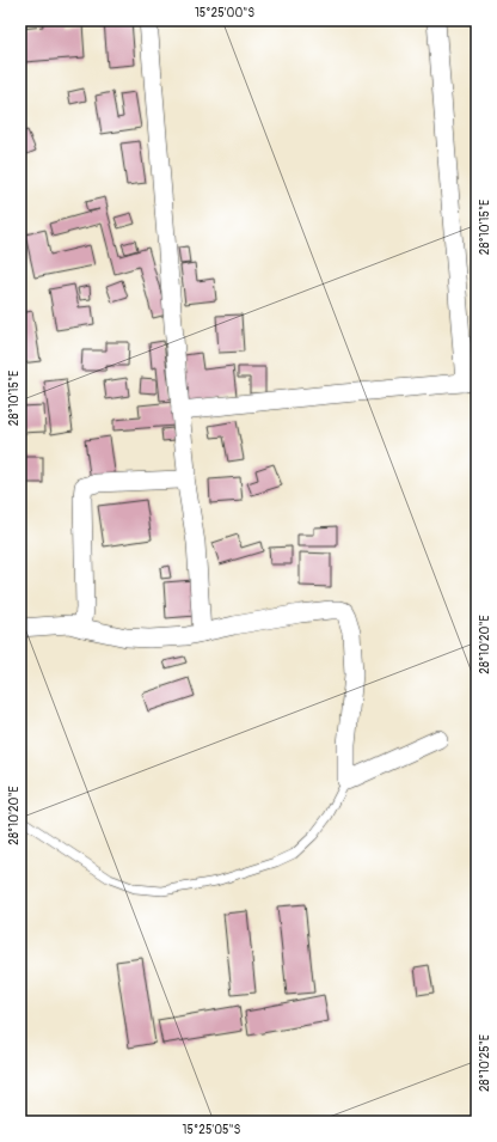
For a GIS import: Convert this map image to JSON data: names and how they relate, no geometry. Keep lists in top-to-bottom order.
{
  "coordinates": [
    "15°25'00\"S",
    "28°10'15\"E",
    "28°10'20\"E",
    "28°10'25\"E",
    "15°25'05\"S"
  ]
}
